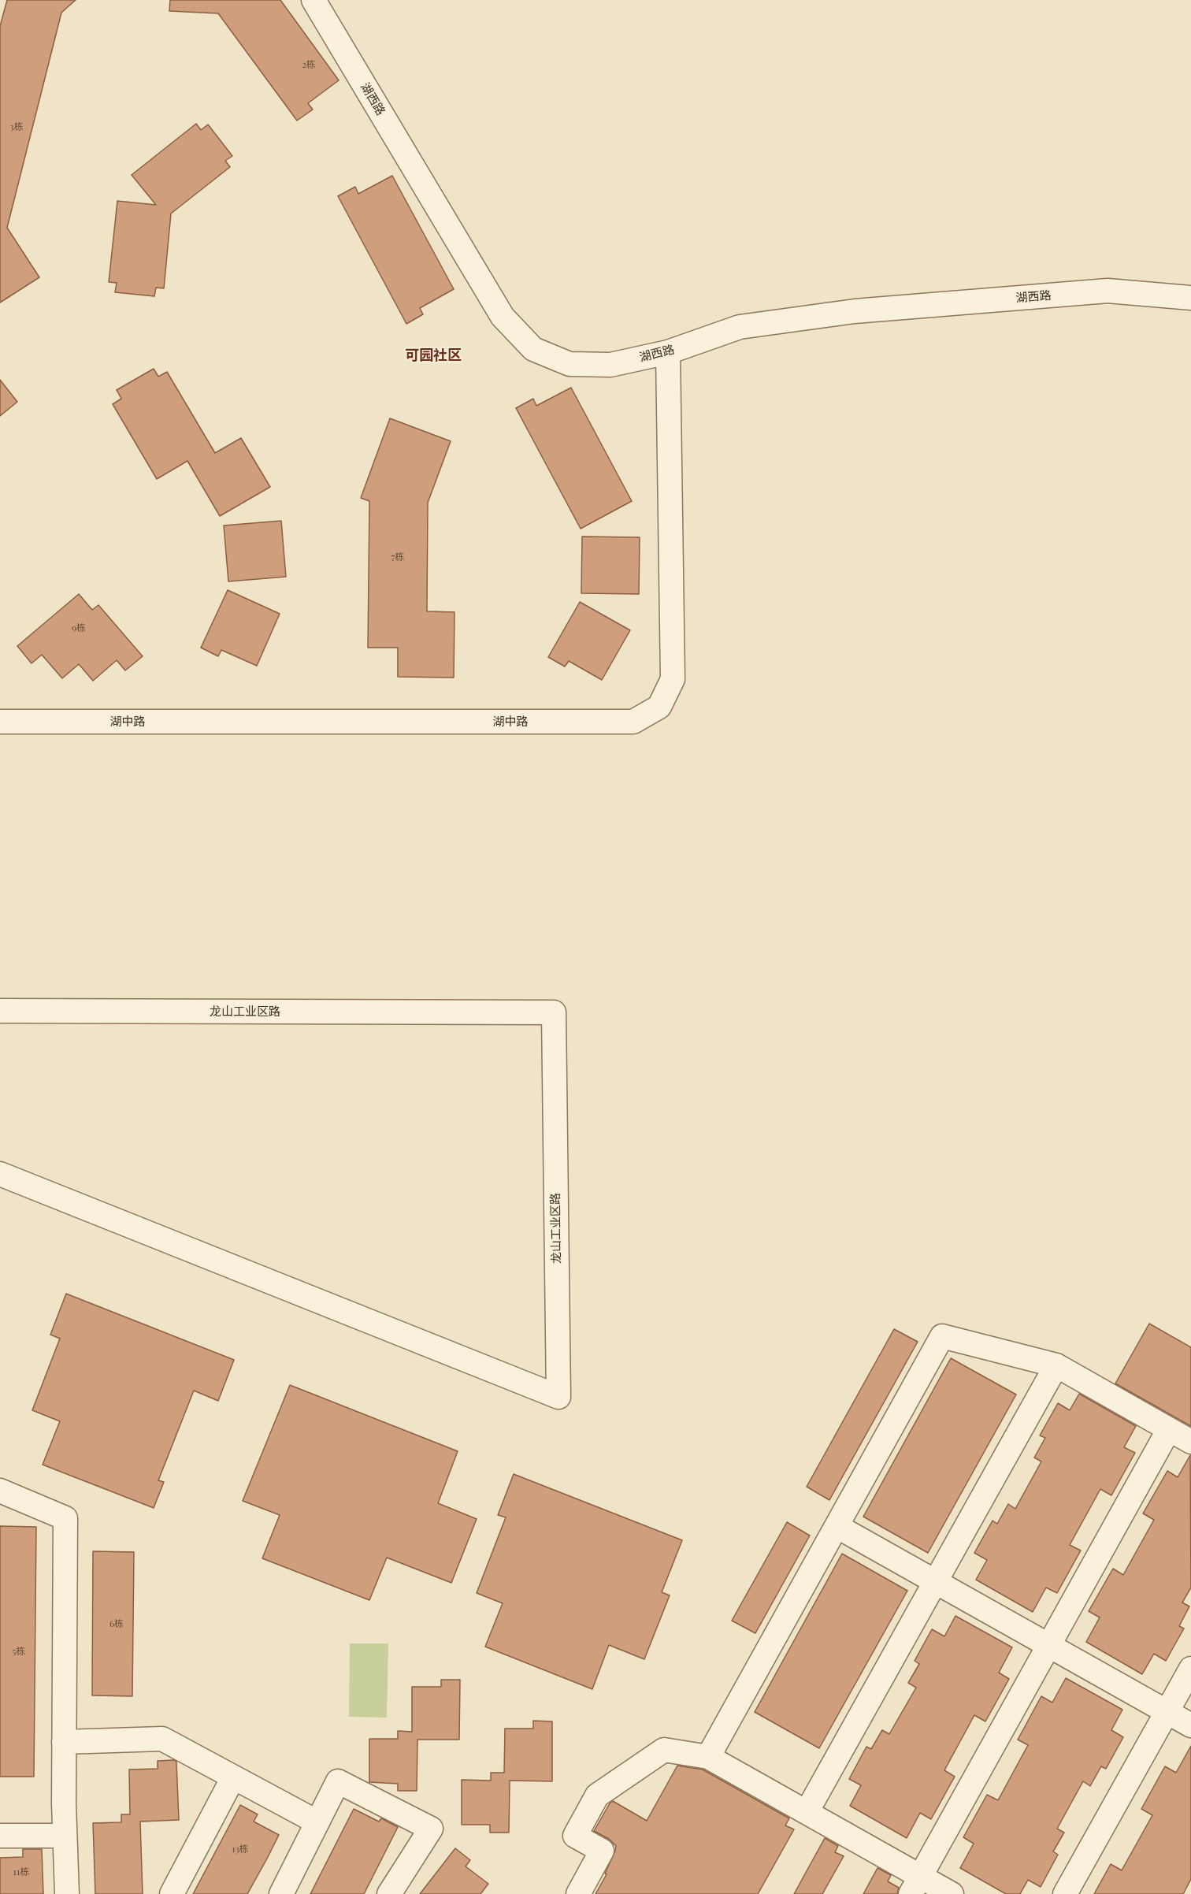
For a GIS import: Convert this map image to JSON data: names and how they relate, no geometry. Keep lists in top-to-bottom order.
{
  "streets": {
    "street": ["湖西路", "湖中路", "龙山工业区路"]
  },
  "crossings": [
    ["湖西路", "湖中路"]
  ],
  "districts": ["可园社区"],
  "house_numbers": [
    "2栋",
    "3栋",
    "7栋",
    "9栋",
    "6栋",
    "5栋",
    "13栋",
    "11栋"
  ]
}
